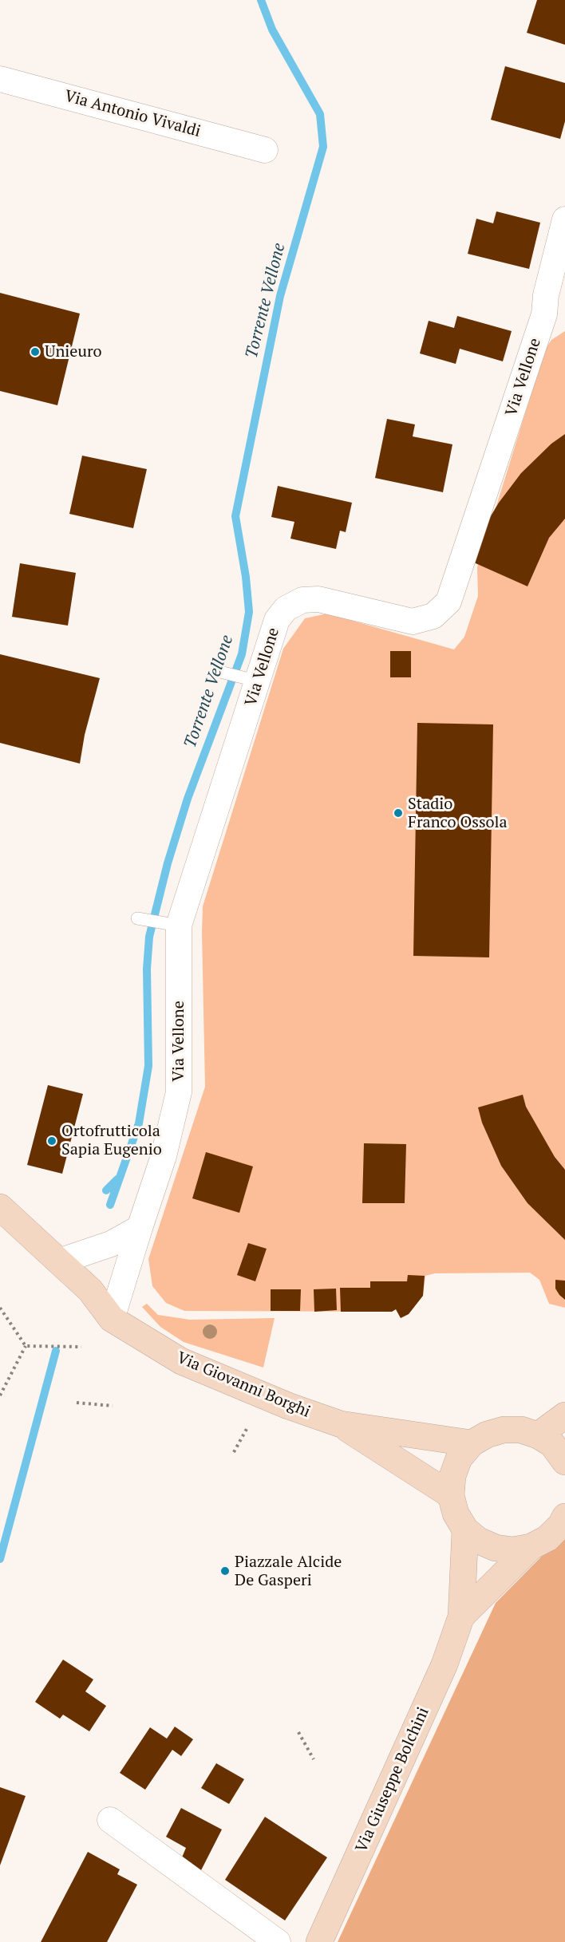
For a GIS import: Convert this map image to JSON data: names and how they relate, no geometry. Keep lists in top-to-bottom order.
{
  "streets": {
    "main road": ["Via Giovanni Borghi", "Via Giuseppe Bolchini"],
    "street": ["Via Antonio Vivaldi", "Via Vellone"]
  },
  "crossings": [
    ["Via Vellone", "Via Giovanni Borghi"]
  ],
  "water": ["Torrente Vellone"],
  "places": [
    "Unieuro",
    "Stadio Franco Ossola",
    "Ortofrutticola Sapia Eugenio",
    "Piazzale Alcide De Gasperi"
  ]
}
